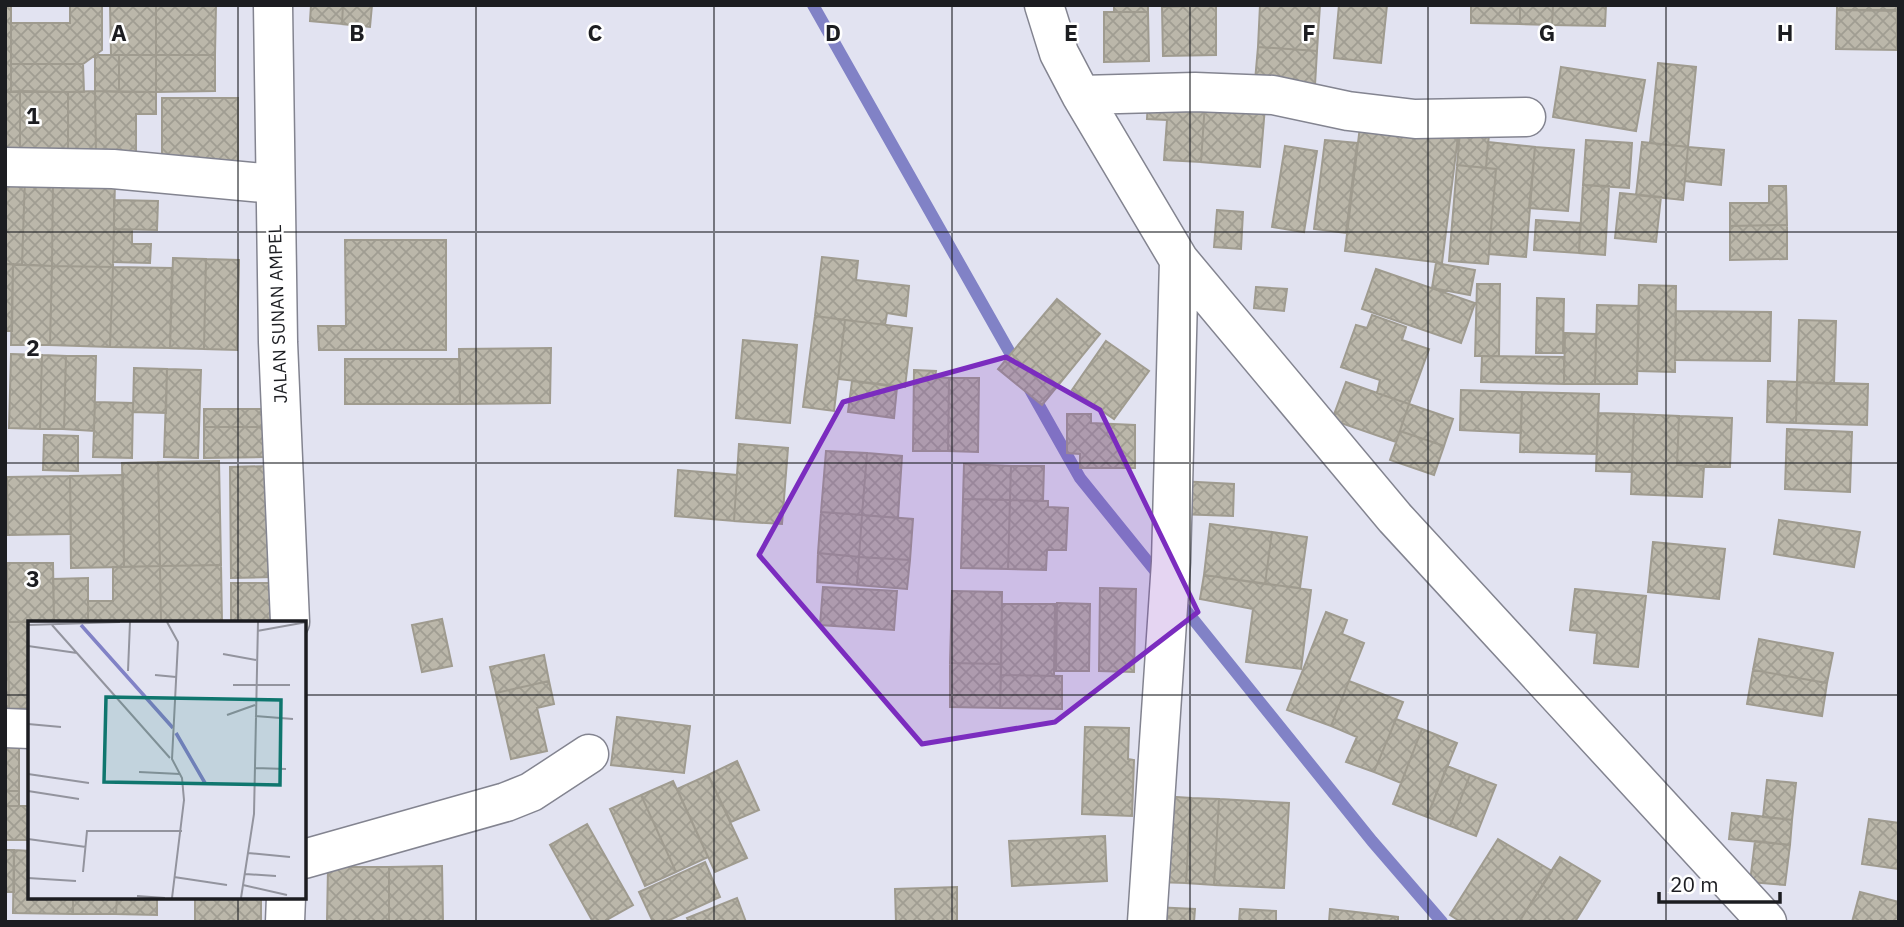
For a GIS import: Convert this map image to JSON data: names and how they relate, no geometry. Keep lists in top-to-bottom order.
{
  "streets": {
    "street": ["JALAN SUNAN AMPEL"]
  },
  "scale_bar": "20 m",
  "grid": {
    "columns": [
      "A",
      "B",
      "C",
      "D",
      "E",
      "F",
      "G",
      "H"
    ],
    "rows": ["1", "2", "3"]
  }
}
